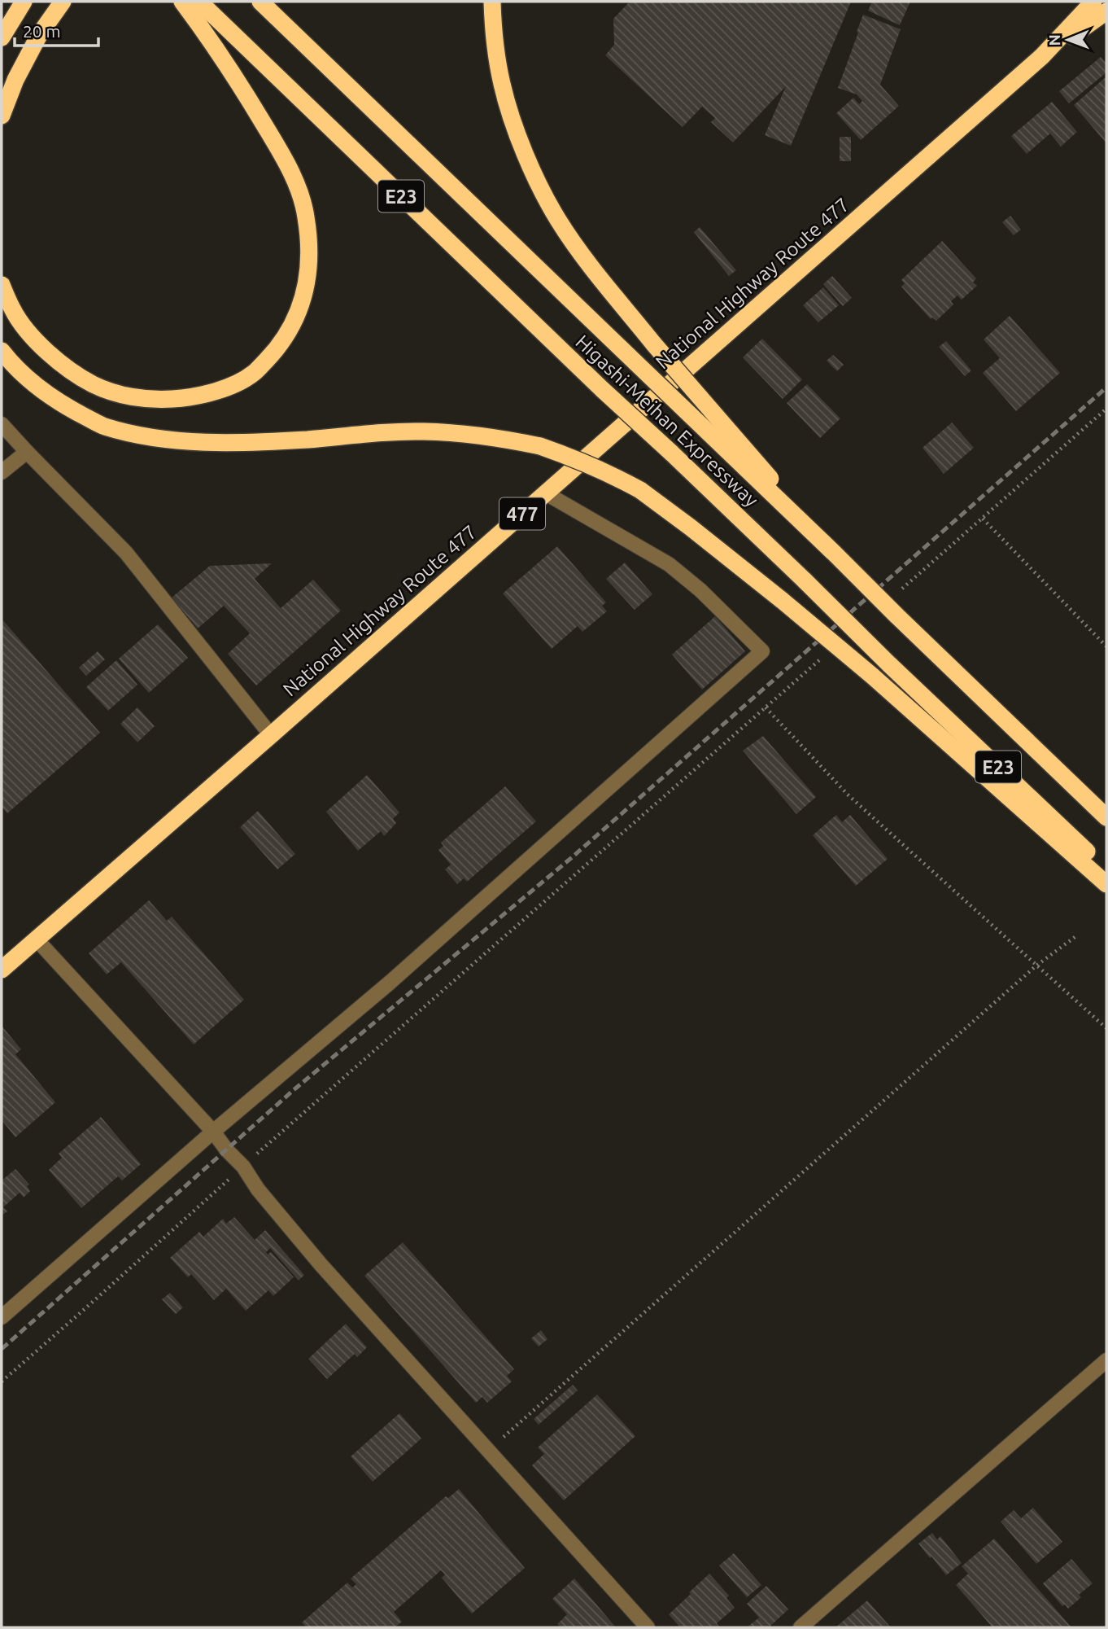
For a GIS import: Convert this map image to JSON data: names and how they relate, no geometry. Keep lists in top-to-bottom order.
{
  "streets": {
    "highway": [
      "E23",
      "National Highway Route 477",
      "Higashi-Meihan Expressway",
      "477"
    ]
  },
  "scale_bar": "20 m",
  "north": "left"
}
